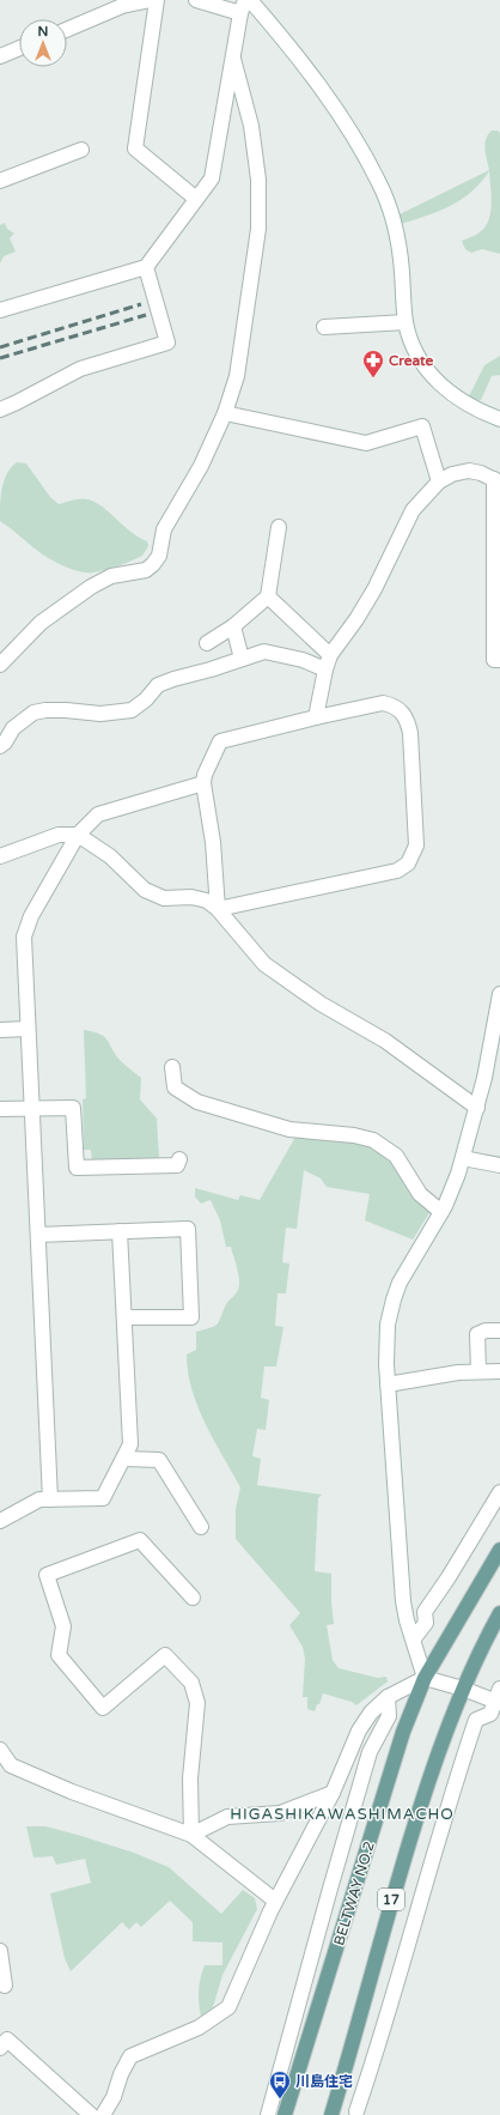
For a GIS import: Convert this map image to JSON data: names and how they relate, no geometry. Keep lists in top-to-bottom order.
{
  "streets": {
    "main road": ["BELTWAY NO.2", "17"]
  },
  "districts": ["HIGASHIKAWASHIMACHO"],
  "places": {
    "pharmacy": ["Create"],
    "bus stop": ["川島住宅"]
  },
  "north": "top"
}
